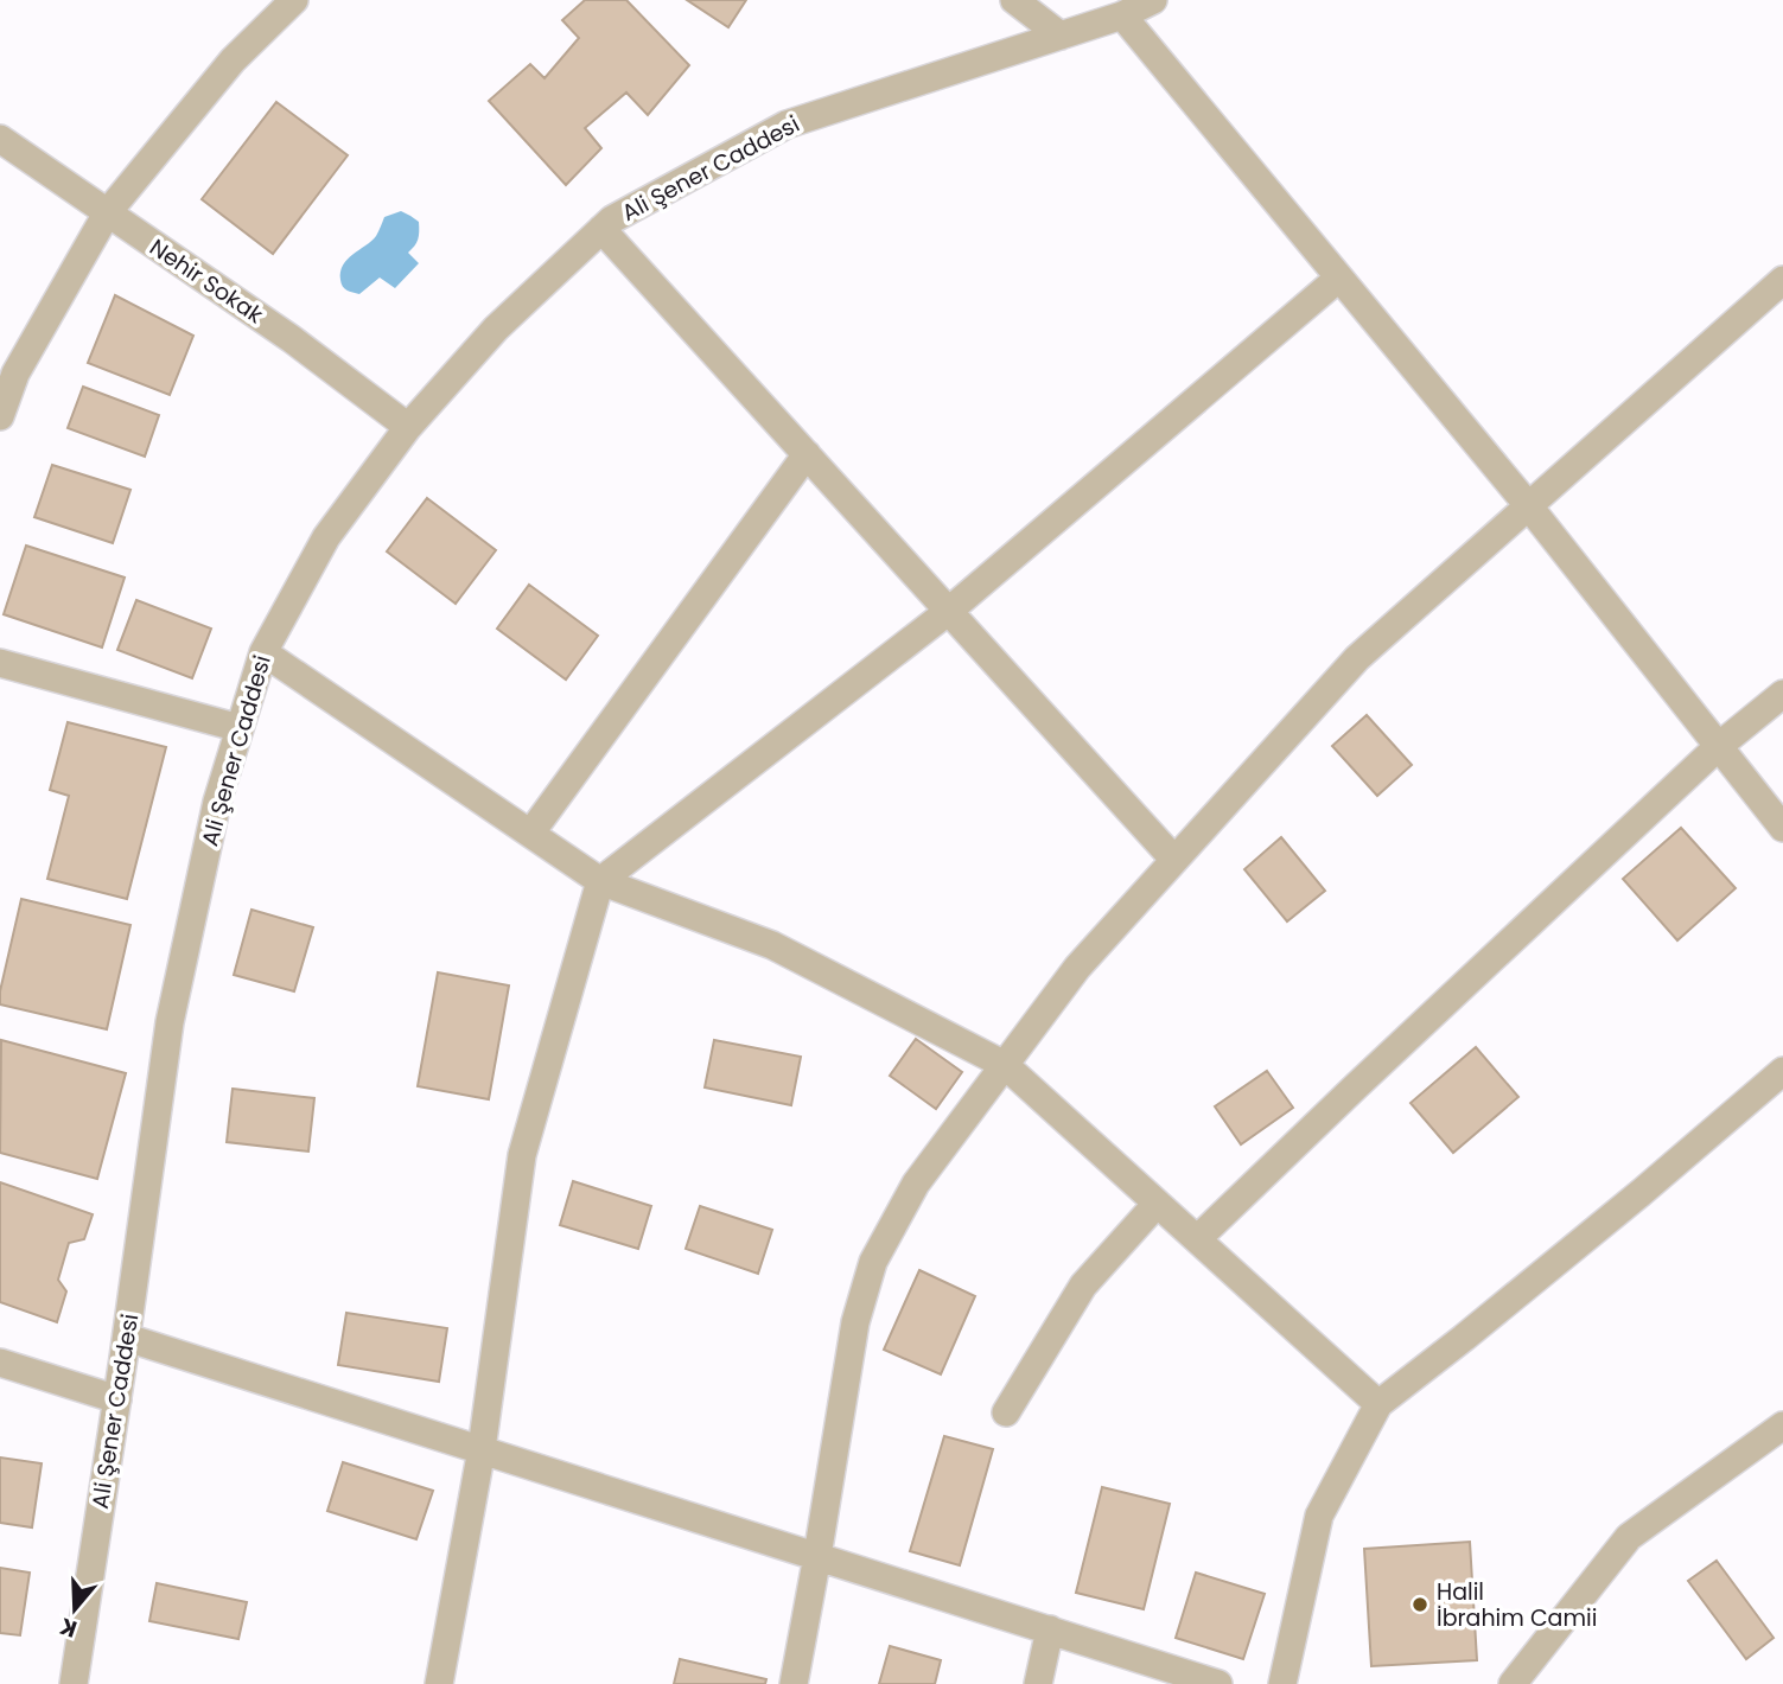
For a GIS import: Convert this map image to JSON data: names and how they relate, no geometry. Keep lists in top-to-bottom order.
{
  "streets": {
    "street": ["Ali Şener Caddesi", "Nehir Sokak"]
  },
  "crossings": [
    ["Ali Şener Caddesi", "Nehir Sokak"]
  ],
  "places": ["Halil İbrahim Camii"],
  "north": "bottom"
}
